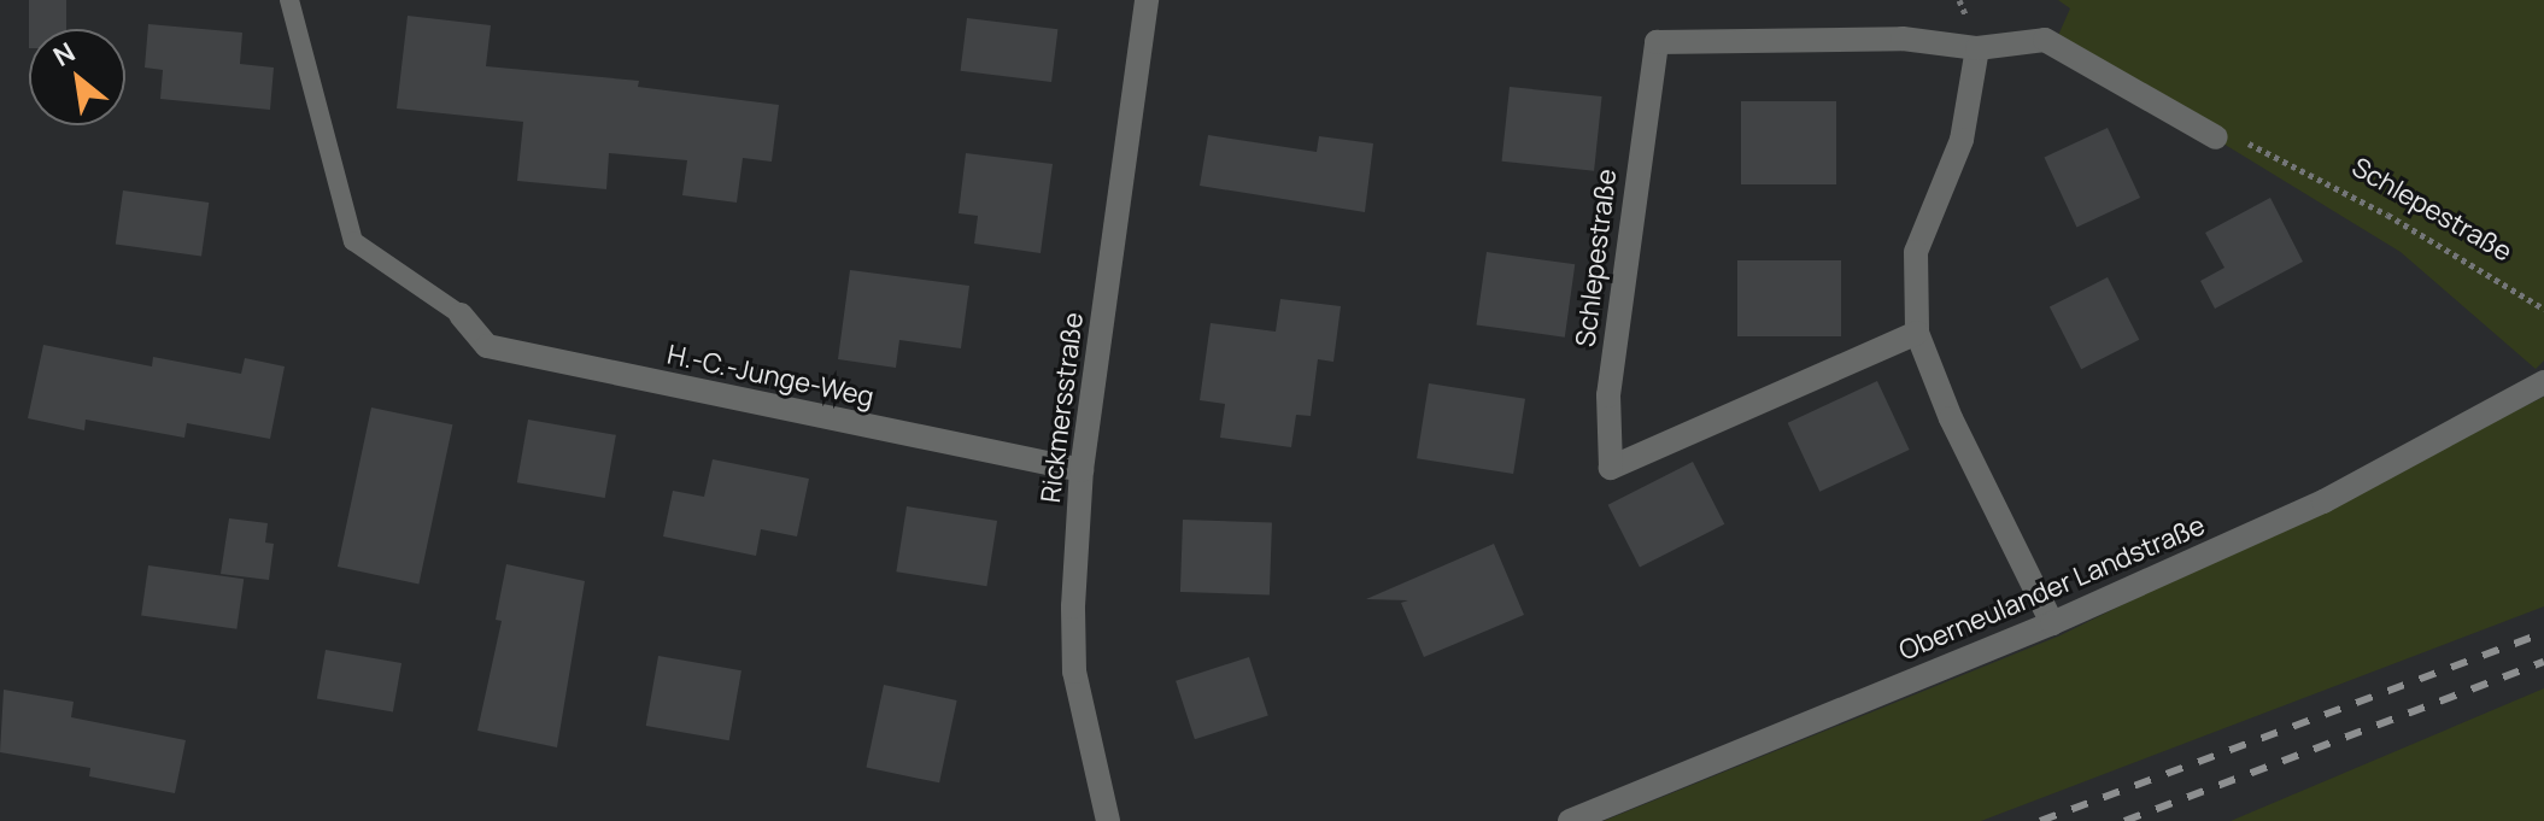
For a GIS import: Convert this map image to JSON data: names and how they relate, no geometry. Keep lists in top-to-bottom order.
{
  "streets": {
    "street": [
      "Schlepestraße",
      "H.-C.-Junge-Weg",
      "Rickmersstraße",
      "Oberneulander Landstraße"
    ]
  },
  "crossings": [
    ["H.-C.-Junge-Weg", "Rickmersstraße"]
  ],
  "north": "top left"
}
